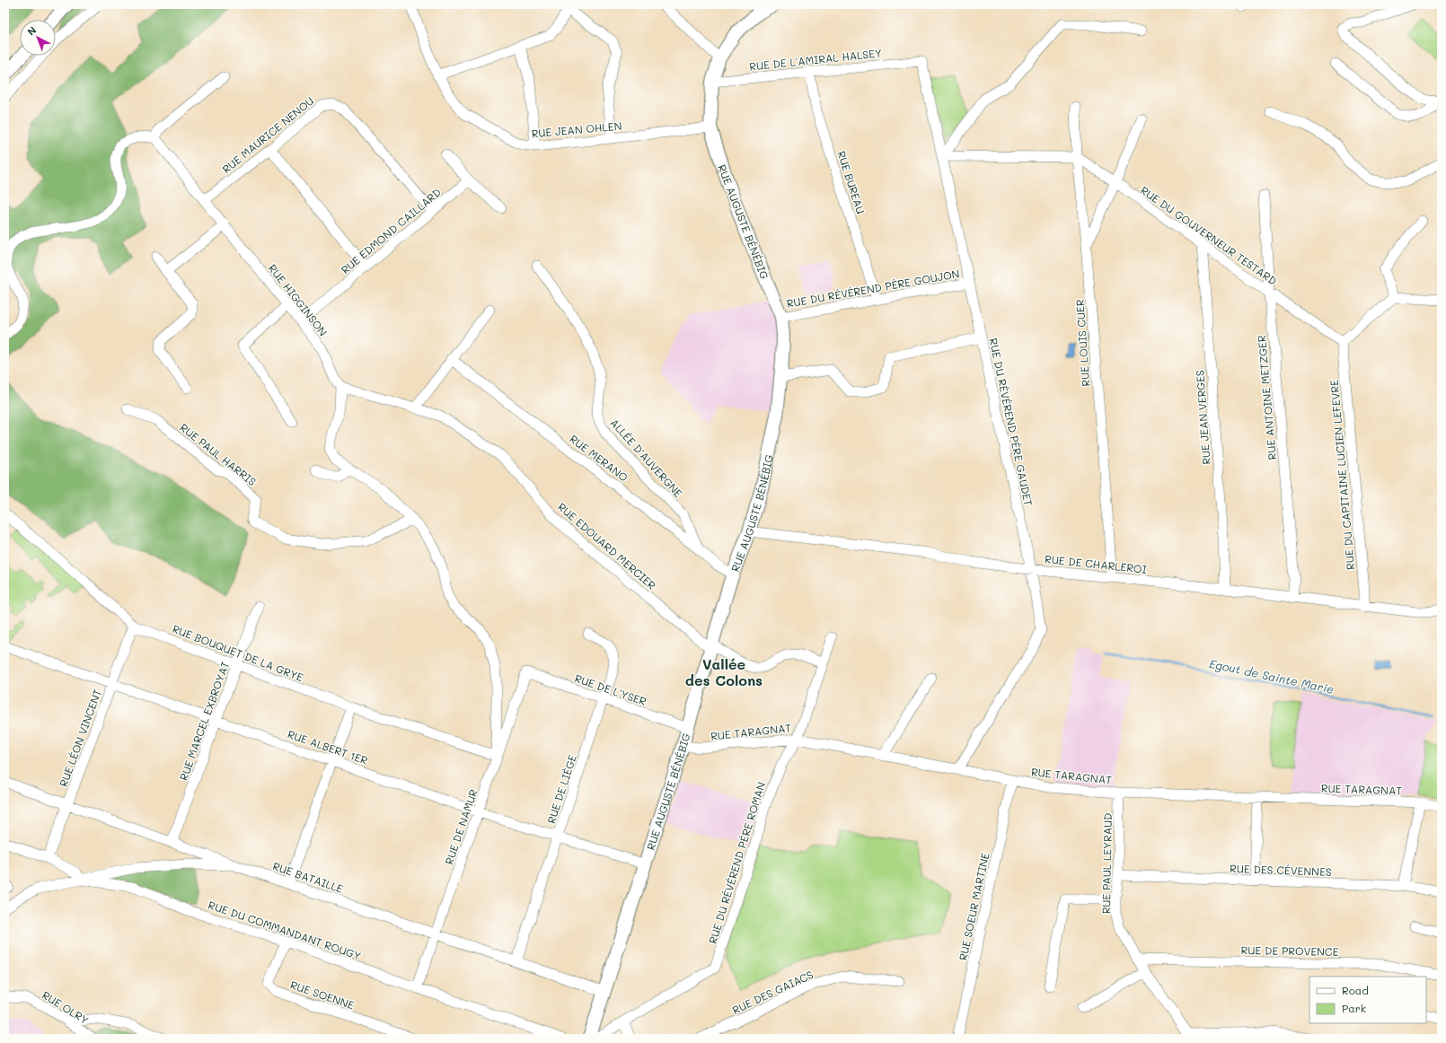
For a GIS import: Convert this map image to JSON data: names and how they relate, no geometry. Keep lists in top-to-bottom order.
{
  "streets": {
    "main road": ["RUE AUGUSTE BÉNÉBIG"],
    "street": [
      "RUE DE L'AMIRAL HALSEY",
      "RUE JEAN OHLEN",
      "RUE MAURICE NENOU",
      "RUE BUREAU",
      "RUE EDMOND CAILLARD",
      "RUE DU GOUVERNEUR TESTARD",
      "RUE DU RÉVÉREND PÈRE GOUJON",
      "RUE HIGGINSON",
      "RUE LOUIS CUER",
      "RUE ANTOINE METZGER",
      "RUE JEAN VERGES",
      "RUE DU RÉVÉREND PÈRE GAUDET",
      "RUE PAUL HARRIS",
      "RUE MERANO",
      "ALLÉE D'AUVERGNE",
      "RUE DU CAPITAINE LUCIEN LEFEVRE",
      "RUE EDOUARD MERCIER",
      "RUE DE CHARLEROI",
      "RUE BOUQUET DE LA GRYE",
      "RUE DE L'YSER",
      "RUE MARCEL EXBROYAT",
      "RUE TARAGNAT",
      "RUE LÉON VINCENT",
      "RUE ALBERT 1ER",
      "RUE DE LIÈGE",
      "RUE DE NAMUR",
      "RUE DU RÉVÉREND PÈRE ROMAN",
      "RUE PAUL LEYRAUD",
      "RUE DES CÉVENNES",
      "RUE BATAILLE",
      "RUE SOEUR MARTINE",
      "RUE DU COMMANDANT ROUGY",
      "RUE DE PROVENCE",
      "RUE DES GAIACS",
      "RUE SOENNE",
      "RUE OLRY"
    ]
  },
  "crossings": [
    ["RUE DE L'AMIRAL HALSEY", "RUE BUREAU"],
    ["RUE DE L'AMIRAL HALSEY", "RUE AUGUSTE BÉNÉBIG"],
    ["RUE DE L'AMIRAL HALSEY", "RUE DU RÉVÉREND PÈRE GAUDET"],
    ["RUE JEAN OHLEN", "RUE AUGUSTE BÉNÉBIG"],
    ["RUE MAURICE NENOU", "RUE EDMOND CAILLARD"],
    ["RUE MAURICE NENOU", "RUE HIGGINSON"],
    ["RUE BUREAU", "RUE DU RÉVÉREND PÈRE GOUJON"],
    ["RUE AUGUSTE BÉNÉBIG", "RUE DU RÉVÉREND PÈRE GOUJON"],
    ["RUE AUGUSTE BÉNÉBIG", "RUE MERANO"],
    ["RUE AUGUSTE BÉNÉBIG", "RUE EDOUARD MERCIER"],
    ["RUE AUGUSTE BÉNÉBIG", "RUE DE CHARLEROI"],
    ["RUE AUGUSTE BÉNÉBIG", "RUE DE L'YSER"],
    ["RUE AUGUSTE BÉNÉBIG", "RUE TARAGNAT"],
    ["RUE AUGUSTE BÉNÉBIG", "RUE ALBERT 1ER"],
    ["RUE AUGUSTE BÉNÉBIG", "RUE BATAILLE"],
    ["RUE EDMOND CAILLARD", "RUE HIGGINSON"],
    ["RUE DU GOUVERNEUR TESTARD", "RUE LOUIS CUER"],
    ["RUE DU GOUVERNEUR TESTARD", "RUE ANTOINE METZGER"],
    ["RUE DU GOUVERNEUR TESTARD", "RUE JEAN VERGES"],
    ["RUE DU GOUVERNEUR TESTARD", "RUE DU CAPITAINE LUCIEN LEFEVRE"],
    ["RUE DU RÉVÉREND PÈRE GOUJON", "RUE DU RÉVÉREND PÈRE GAUDET"],
    ["RUE HIGGINSON", "RUE EDOUARD MERCIER"],
    ["RUE LOUIS CUER", "RUE DE CHARLEROI"],
    ["RUE ANTOINE METZGER", "RUE DE CHARLEROI"],
    ["RUE JEAN VERGES", "RUE DE CHARLEROI"],
    ["RUE DU RÉVÉREND PÈRE GAUDET", "RUE DE CHARLEROI"],
    ["RUE DU RÉVÉREND PÈRE GAUDET", "RUE TARAGNAT"],
    ["RUE MERANO", "ALLÉE D'AUVERGNE"],
    ["RUE DU CAPITAINE LUCIEN LEFEVRE", "RUE DE CHARLEROI"],
    ["RUE EDOUARD MERCIER", "RUE DU RÉVÉREND PÈRE ROMAN"],
    ["RUE BOUQUET DE LA GRYE", "RUE MARCEL EXBROYAT"],
    ["RUE BOUQUET DE LA GRYE", "RUE LÉON VINCENT"],
    ["RUE BOUQUET DE LA GRYE", "RUE DE NAMUR"],
    ["RUE DE L'YSER", "RUE DE LIÈGE"],
    ["RUE DE L'YSER", "RUE DE NAMUR"],
    ["RUE MARCEL EXBROYAT", "RUE ALBERT 1ER"],
    ["RUE MARCEL EXBROYAT", "RUE BATAILLE"],
    ["RUE TARAGNAT", "RUE DU RÉVÉREND PÈRE ROMAN"],
    ["RUE TARAGNAT", "RUE PAUL LEYRAUD"],
    ["RUE TARAGNAT", "RUE SOEUR MARTINE"],
    ["RUE LÉON VINCENT", "RUE ALBERT 1ER"],
    ["RUE LÉON VINCENT", "RUE BATAILLE"],
    ["RUE ALBERT 1ER", "RUE DE LIÈGE"],
    ["RUE ALBERT 1ER", "RUE DE NAMUR"],
    ["RUE DE LIÈGE", "RUE BATAILLE"],
    ["RUE DE NAMUR", "RUE BATAILLE"],
    ["RUE DE NAMUR", "RUE DU COMMANDANT ROUGY"],
    ["RUE PAUL LEYRAUD", "RUE DES CÉVENNES"],
    ["RUE PAUL LEYRAUD", "RUE DE PROVENCE"],
    ["RUE DU COMMANDANT ROUGY", "RUE SOENNE"]
  ],
  "districts": ["Vallée des Colons"],
  "water": ["Egout de Sainte Marie"],
  "legend": ["Road", "Park"],
  "north": "top left"
}
